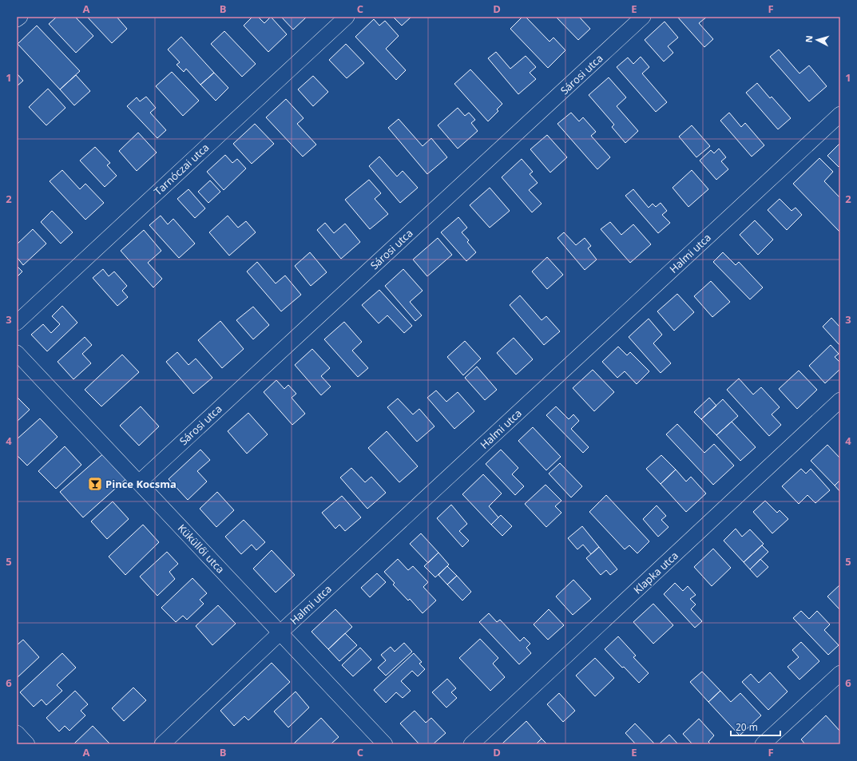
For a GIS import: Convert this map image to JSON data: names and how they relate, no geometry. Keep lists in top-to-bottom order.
{
  "streets": {
    "street": [
      "Sárosi utca",
      "Tarnóczai utca",
      "Halmi utca",
      "Küküllői utca",
      "Klapka utca"
    ]
  },
  "crossings": [
    ["Sárosi utca", "Küküllői utca"],
    ["Halmi utca", "Küküllői utca"]
  ],
  "places": {
    "bar": ["Pince Kocsma"]
  },
  "scale_bar": "20 m",
  "north": "left",
  "grid": {
    "columns": [
      "A",
      "B",
      "C",
      "D",
      "E",
      "F"
    ],
    "rows": [
      "1",
      "2",
      "3",
      "4",
      "5",
      "6"
    ]
  }
}
